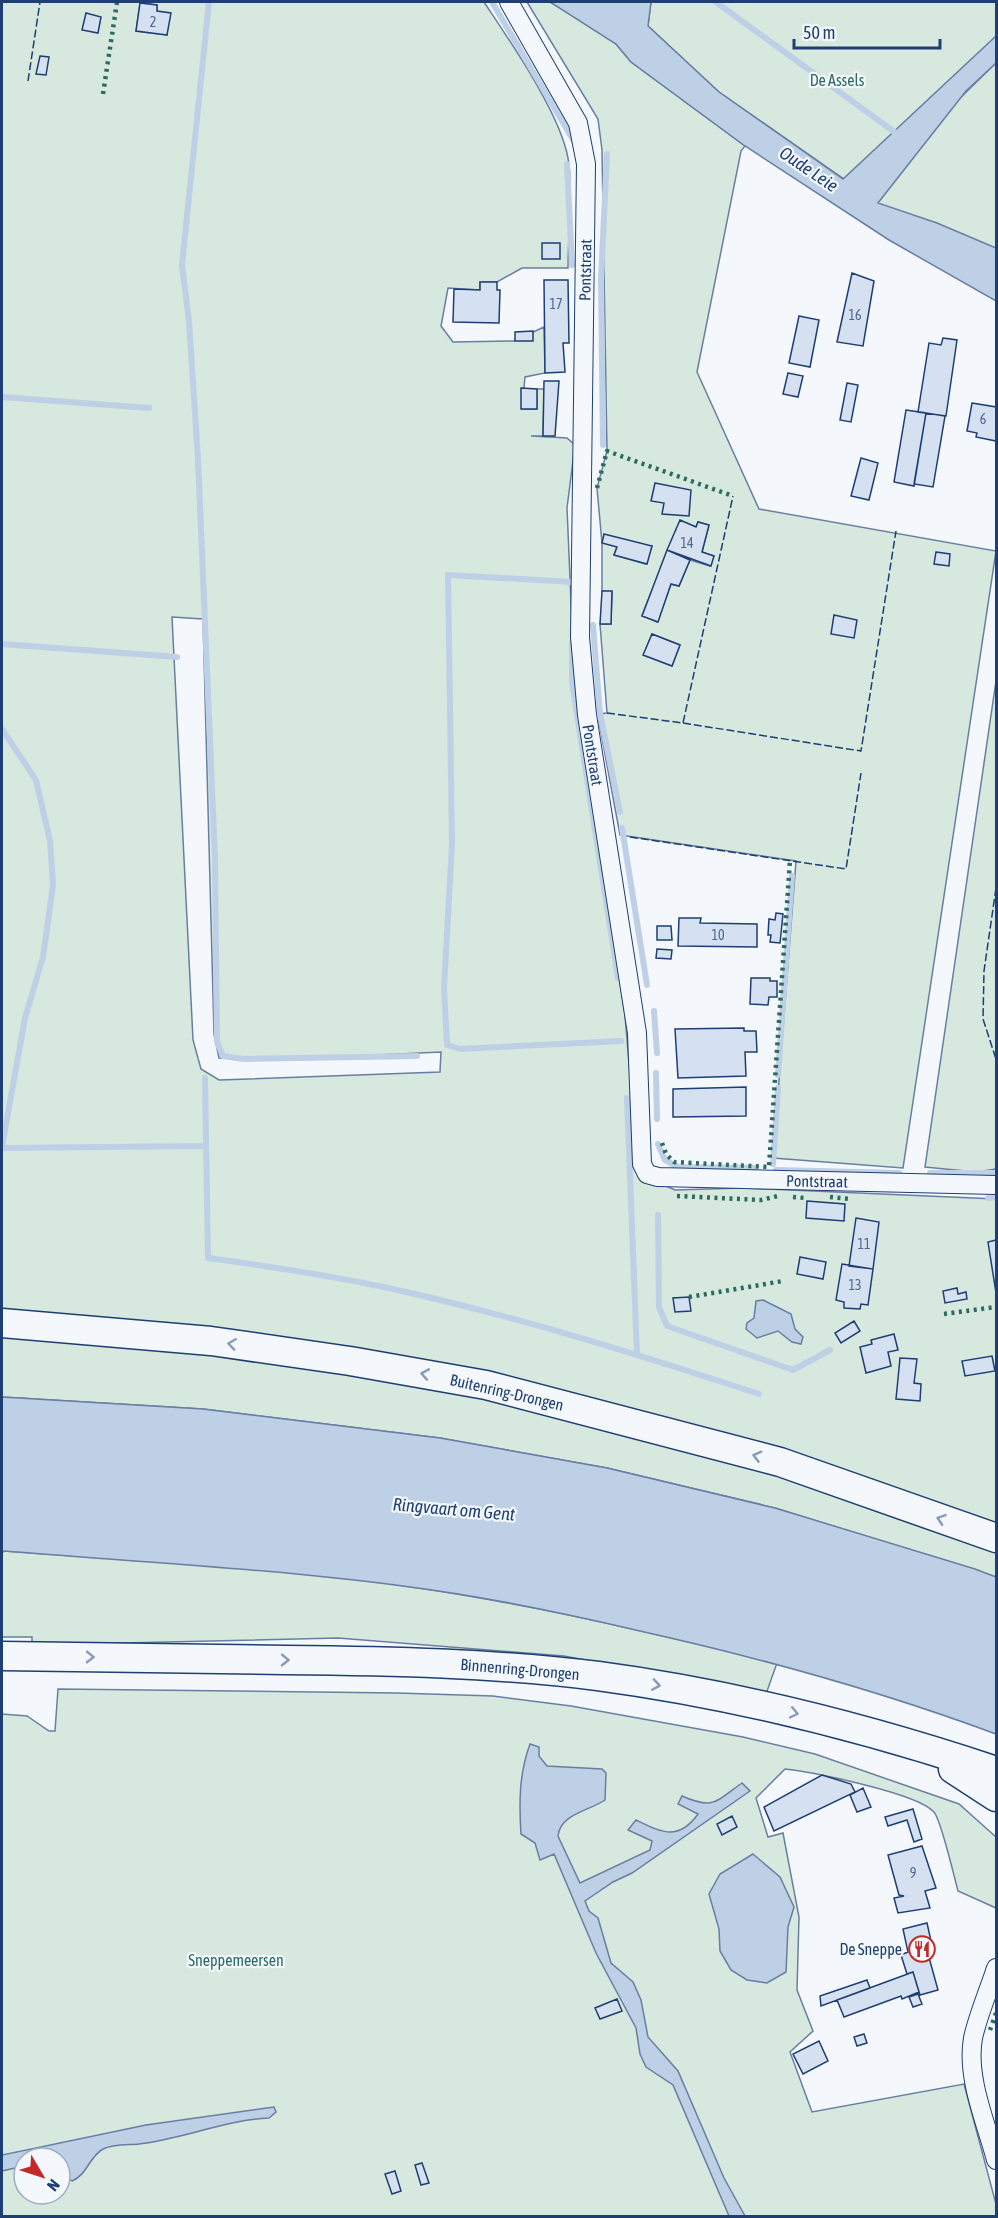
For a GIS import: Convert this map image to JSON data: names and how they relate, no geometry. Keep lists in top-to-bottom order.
{
  "streets": {
    "highway": ["Buitenring-Drongen", "Binnenring-Drongen"],
    "street": ["Pontstraat"]
  },
  "one_way": ["Buitenring-Drongen", "Binnenring-Drongen"],
  "water": ["Oude Leie", "Ringvaart om Gent"],
  "parks": ["De Assels", "Sneppemeersen"],
  "places": {
    "restaurant": ["De Sneppe"]
  },
  "house_numbers": [
    "2",
    "17",
    "16",
    "6",
    "14",
    "10",
    "11",
    "13",
    "9"
  ],
  "scale_bar": "50 m",
  "north": "bottom right"
}
